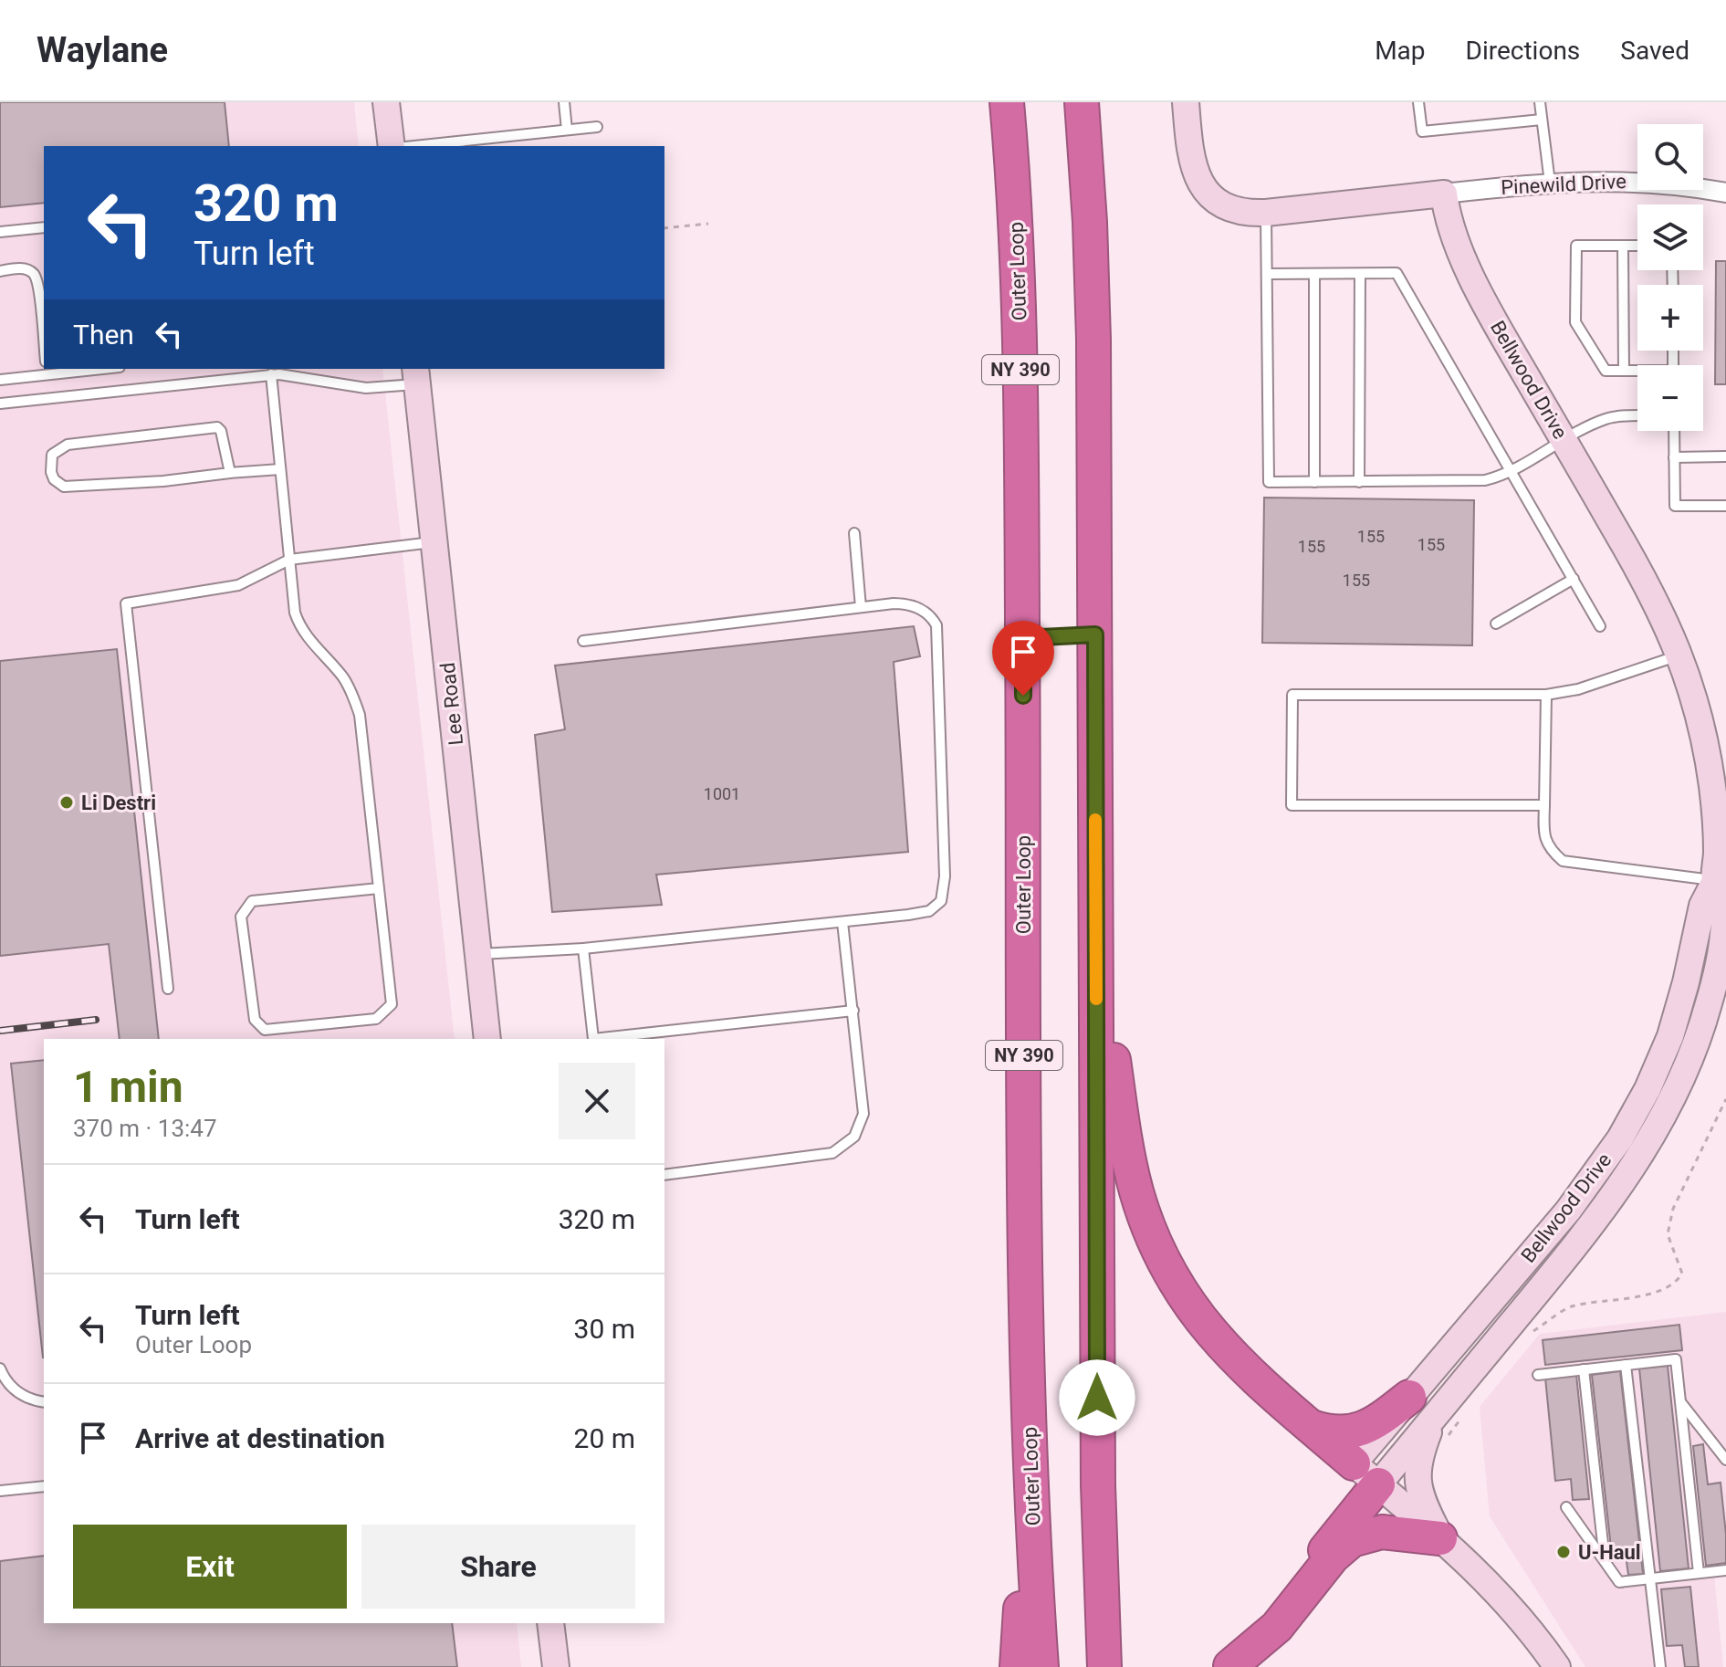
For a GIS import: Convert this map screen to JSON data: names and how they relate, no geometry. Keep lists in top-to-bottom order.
{
  "streets": {
    "highway": ["Outer Loop", "NY 390"],
    "street": ["Pinewild Drive", "Bellwood Drive", "Lee Road"]
  },
  "crossings": [
    ["Pinewild Drive", "Bellwood Drive"]
  ],
  "places": ["Li Destri", "U-Haul"],
  "house_numbers": [
    "155",
    "155",
    "155",
    "155",
    "1001"
  ],
  "page": {
    "header": "Waylane",
    "nav": ["Map", "Directions", "Saved"],
    "map_buttons": ["+", "−"],
    "turn": ["320 m", "Turn left"],
    "then": "Then",
    "heading": ["1 min", "370 m · 13:47"],
    "list": [
      {
        "name": "Turn left",
        "value": "320 m"
      },
      {
        "name": "Turn left",
        "note": "Outer Loop",
        "value": "30 m"
      },
      {
        "name": "Arrive at destination",
        "value": "20 m"
      }
    ],
    "buttons": ["Exit", "Share"]
  }
}
